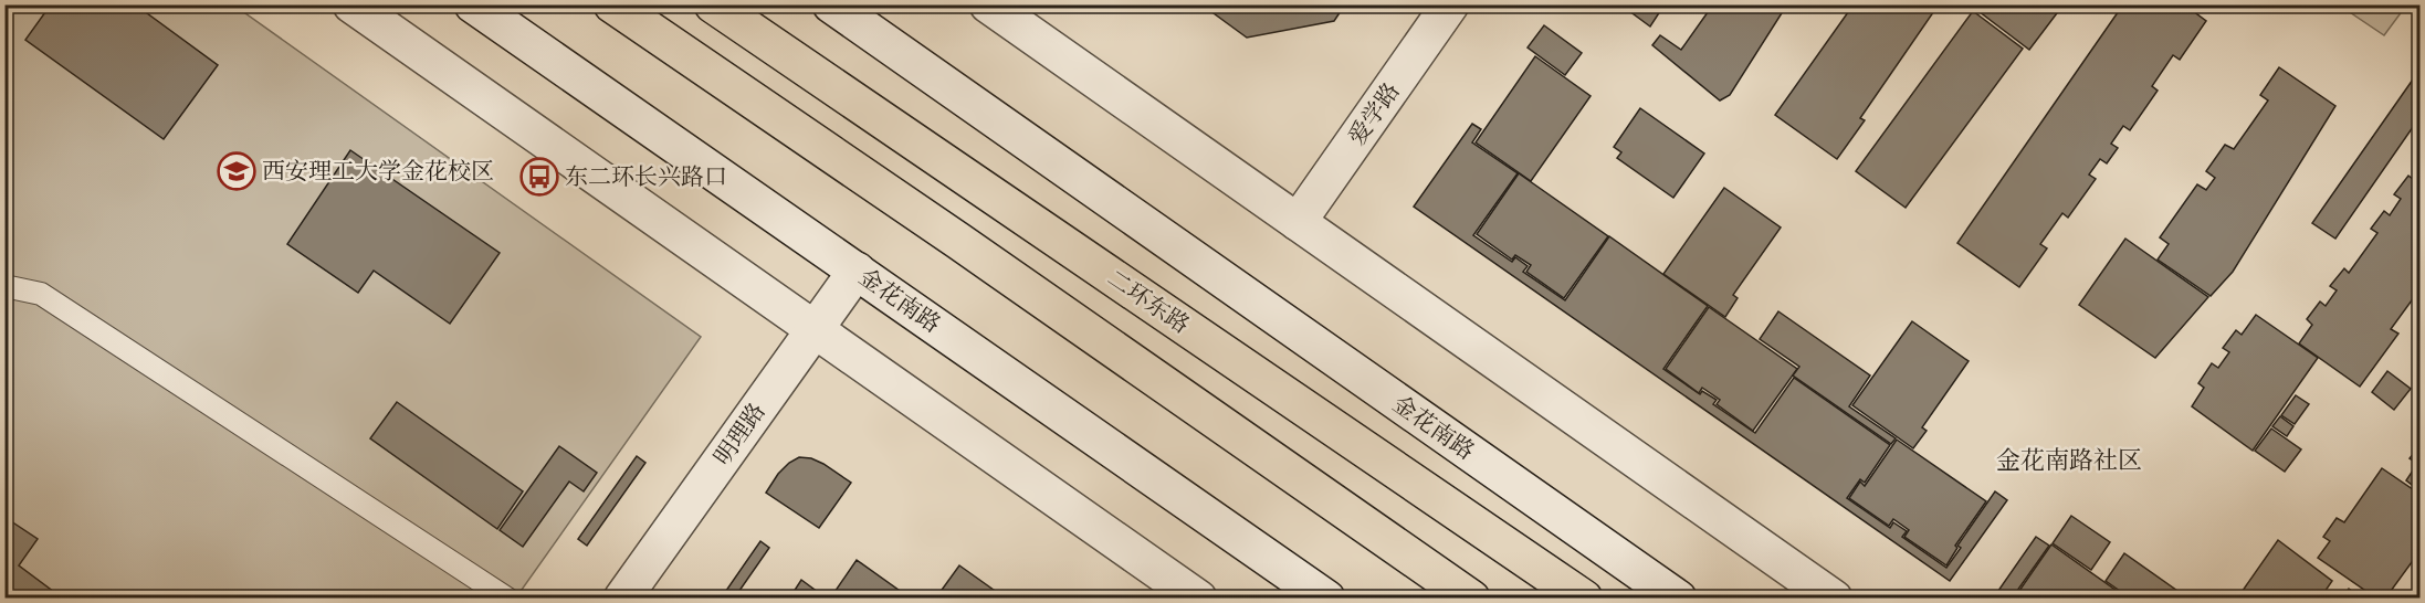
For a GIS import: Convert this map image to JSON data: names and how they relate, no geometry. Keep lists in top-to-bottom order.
{
  "streets": {
    "highway": ["二环东路"],
    "street": ["爱学路", "金花南路", "明理路"]
  },
  "crossings": [
    ["金花南路", "明理路"]
  ],
  "districts": ["金花南路社区"],
  "places": {
    "school or university": ["西安理工大学金花校区"],
    "bus stop": ["东二环长兴路口"]
  }
}
